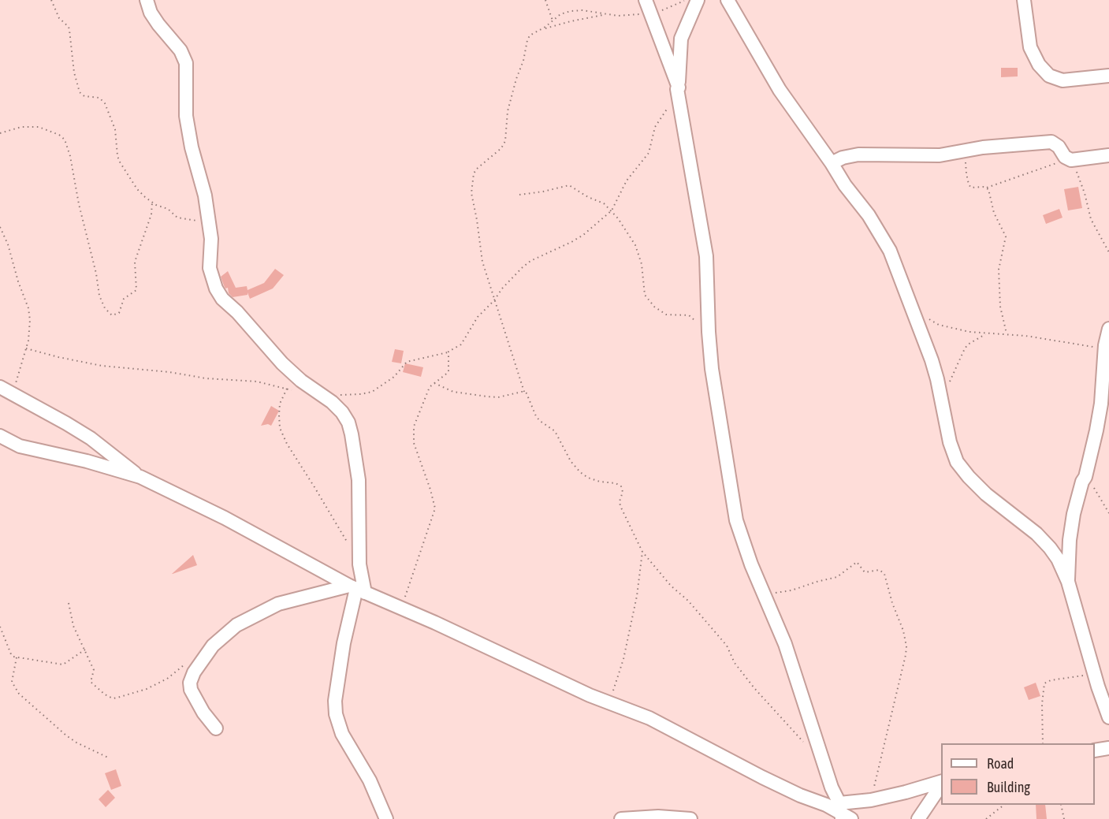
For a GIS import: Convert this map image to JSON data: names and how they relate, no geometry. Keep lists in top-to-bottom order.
{
  "legend": ["Road", "Building"]
}
